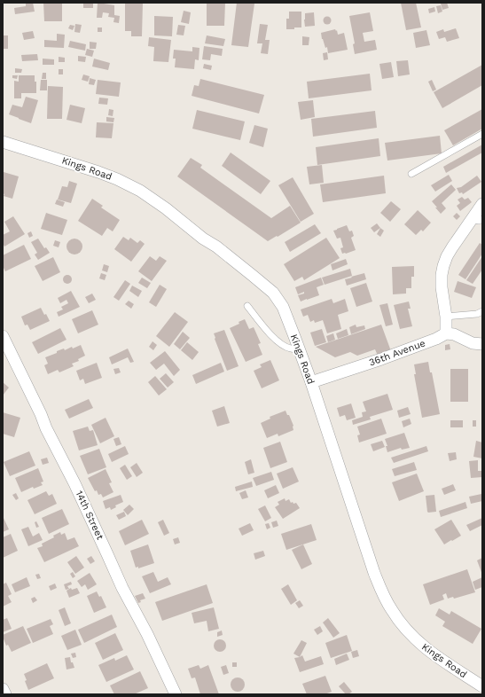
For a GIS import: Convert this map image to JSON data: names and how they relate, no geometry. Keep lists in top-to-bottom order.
{
  "streets": {
    "street": ["Kings Road", "36th Avenue", "14th Street"]
  },
  "crossings": [
    ["Kings Road", "36th Avenue"]
  ]
}
